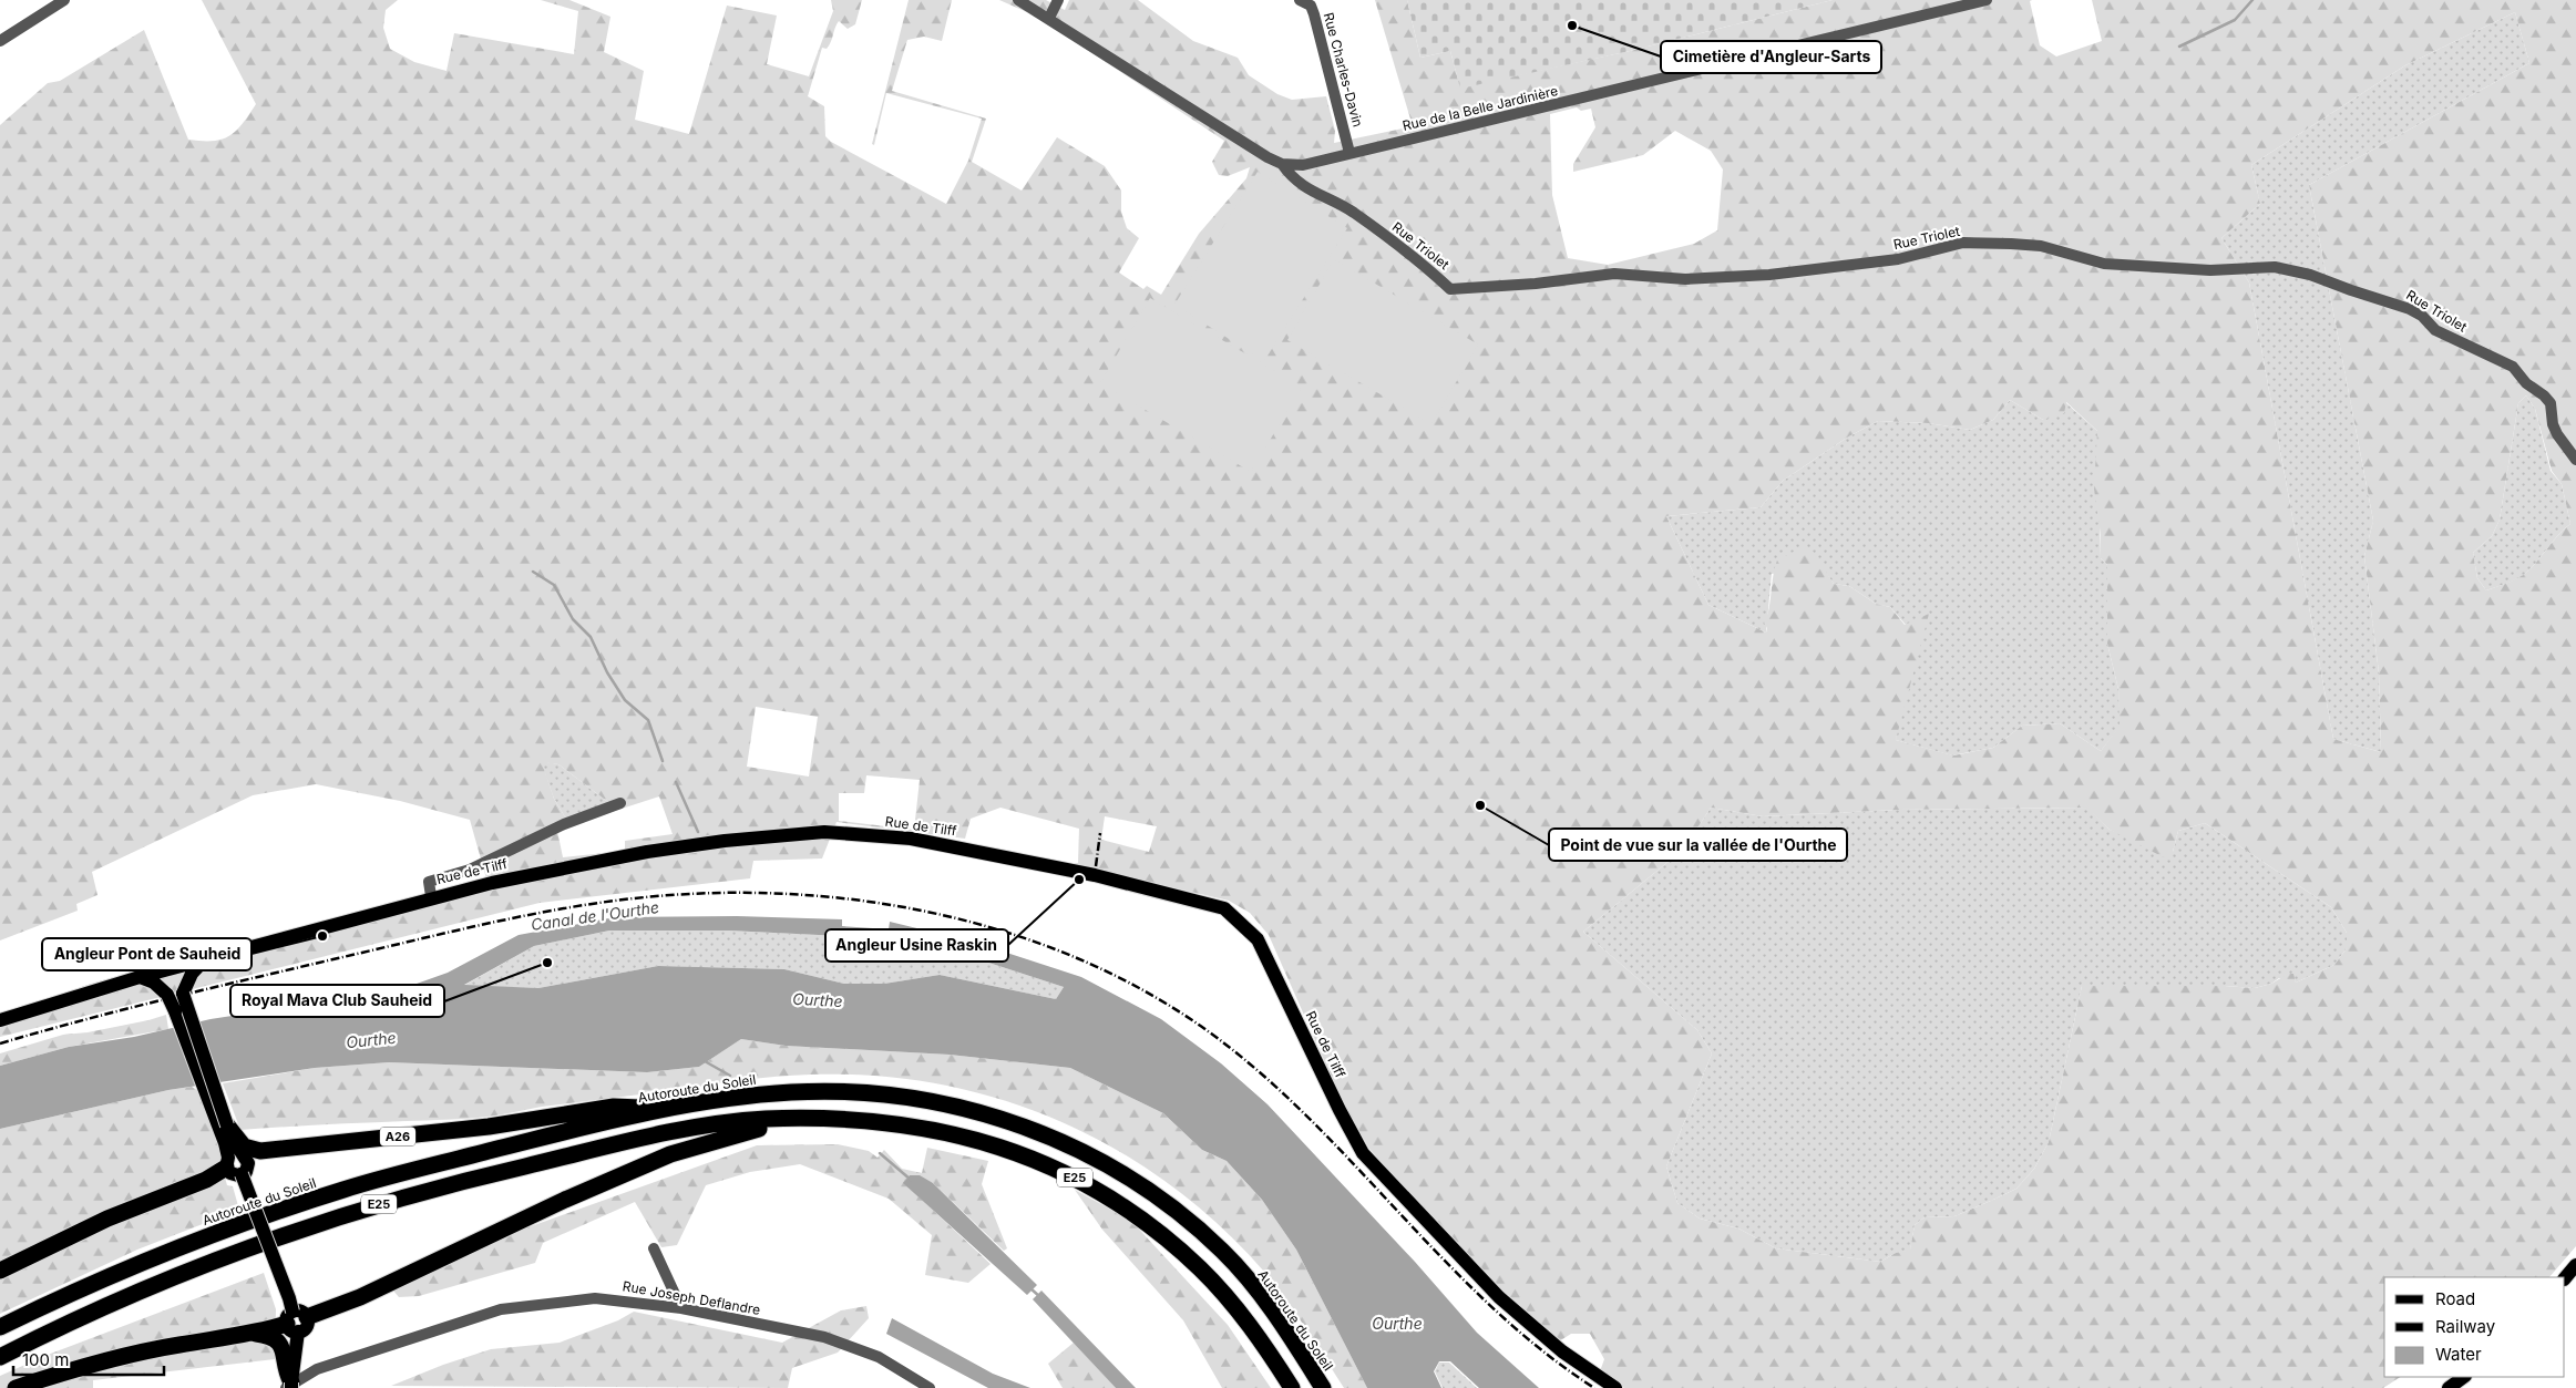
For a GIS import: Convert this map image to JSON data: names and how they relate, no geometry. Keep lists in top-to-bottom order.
{
  "streets": {
    "highway": ["Autoroute du Soleil", "A26", "E25"],
    "main road": ["Rue de Tilff"],
    "street": [
      "Rue Charles-Davin",
      "Rue de la Belle Jardinière",
      "Rue Triolet",
      "Rue Joseph Deflandre"
    ]
  },
  "crossings": [
    ["Rue Charles-Davin", "Rue de la Belle Jardinière"],
    ["Rue de la Belle Jardinière", "Rue Triolet"],
    ["Autoroute du Soleil", "A26"]
  ],
  "water": ["Canal de l'Ourthe", "Ourthe"],
  "places": [
    "Cimetière d'Angleur-Sarts",
    "Point de vue sur la vallée de l'Ourthe",
    "Angleur Usine Raskin",
    "Angleur Pont de Sauheid",
    "Royal Mava Club Sauheid"
  ],
  "legend": ["Road", "Railway", "Water"],
  "scale_bar": "100 m"
}
